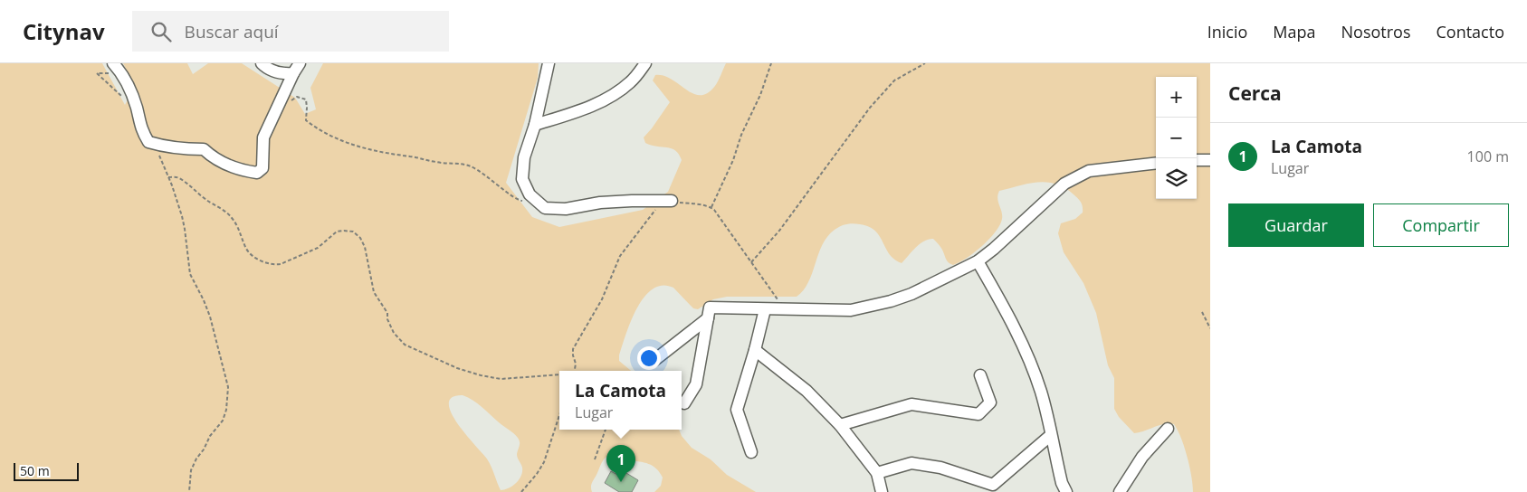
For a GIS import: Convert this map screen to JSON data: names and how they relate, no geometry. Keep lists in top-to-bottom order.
{
  "scale_bar": "50 m",
  "page": {
    "header": "Citynav",
    "search": "Buscar aquí",
    "nav": [
      "Inicio",
      "Mapa",
      "Nosotros",
      "Contacto"
    ],
    "heading": "Cerca",
    "map_buttons": ["+", "−"],
    "list": [
      {
        "mark": "1",
        "name": "La Camota",
        "note": "Lugar",
        "value": "100 m"
      }
    ],
    "buttons": ["Guardar", "Compartir"],
    "popup": ["La Camota", "Lugar"],
    "pins": "1",
    "scale": "50 m"
  }
}
